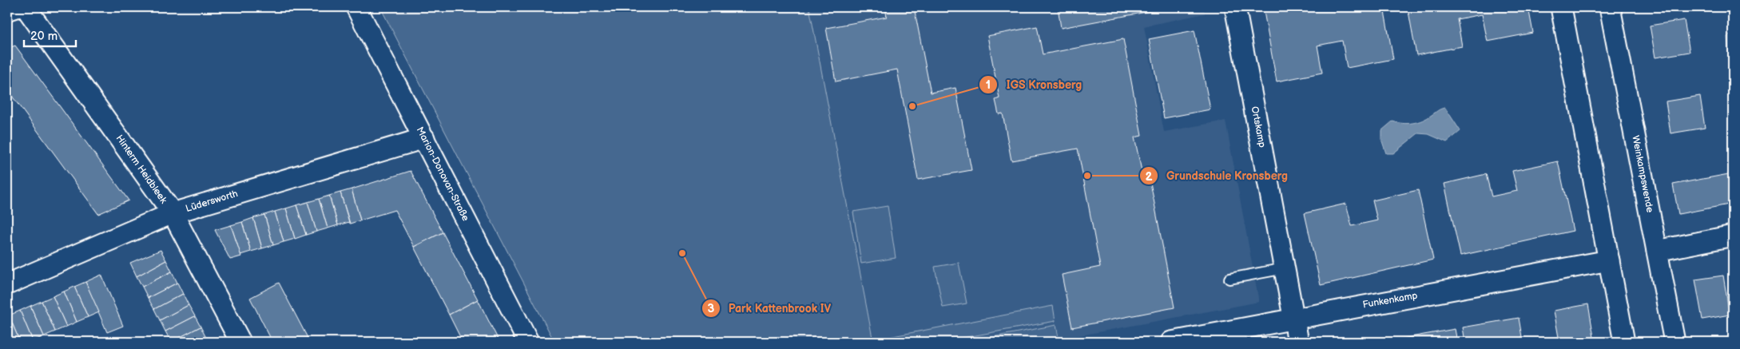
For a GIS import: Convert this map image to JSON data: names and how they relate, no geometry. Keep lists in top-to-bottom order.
{
  "streets": {
    "street": [
      "Ortskamp",
      "Hinterm Heidbleek",
      "Marion-Donovan-Straße",
      "Weinkampswende",
      "Lüdersworth",
      "Funkenkamp"
    ]
  },
  "crossings": [
    ["Ortskamp", "Funkenkamp"],
    ["Hinterm Heidbleek", "Lüdersworth"],
    ["Marion-Donovan-Straße", "Lüdersworth"]
  ],
  "places": ["IGS Kronsberg", "Grundschule Kronsberg", "Park Kattenbrook IV"],
  "scale_bar": "20 m"
}
